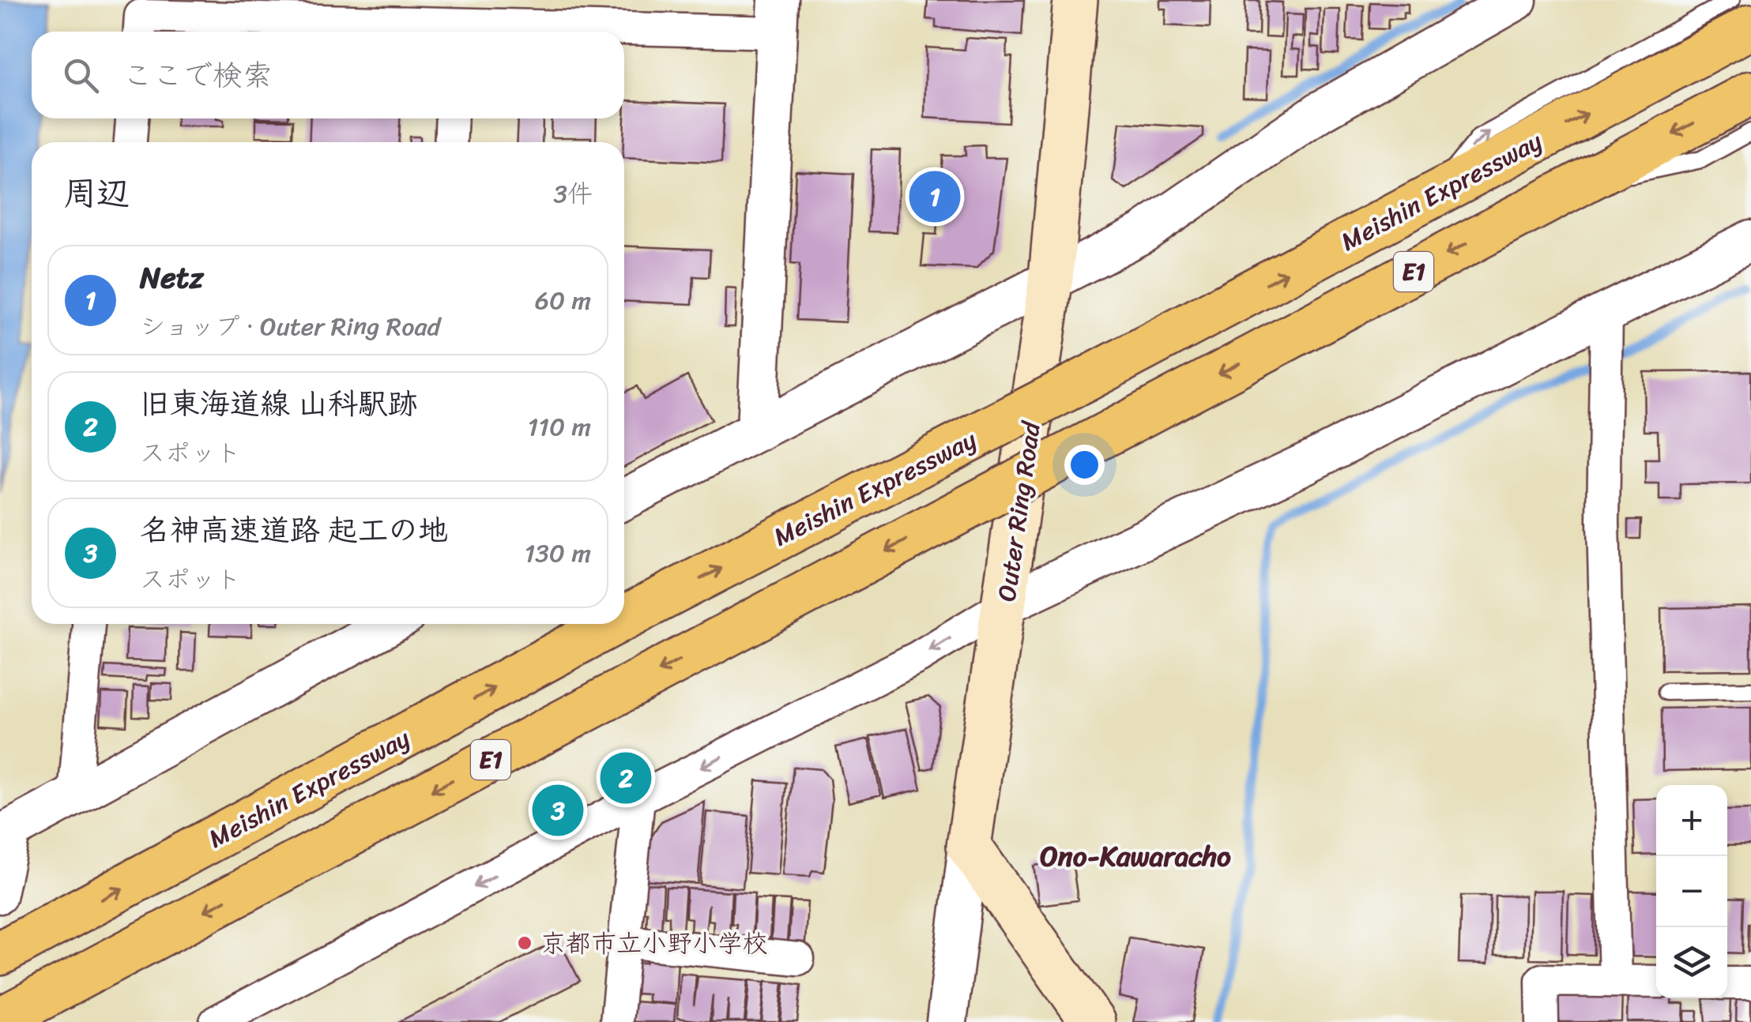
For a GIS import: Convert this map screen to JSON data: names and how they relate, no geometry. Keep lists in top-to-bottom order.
{
  "streets": {
    "highway": ["Meishin Expressway", "E1"],
    "main road": ["Outer Ring Road"]
  },
  "districts": ["Ono-Kawaracho"],
  "places": ["京都市立小野小学校"],
  "page": {
    "search": "ここで検索",
    "heading": ["周辺", "3件"],
    "pins": ["1", "2", "3"],
    "list": [
      {
        "mark": "1",
        "name": "Netz",
        "note": "ショップ · Outer Ring Road",
        "value": "60 m"
      },
      {
        "mark": "2",
        "name": "旧東海道線 山科駅跡",
        "note": "スポット",
        "value": "110 m"
      },
      {
        "mark": "3",
        "name": "名神高速道路 起工の地",
        "note": "スポット",
        "value": "130 m"
      }
    ],
    "map_buttons": ["+", "−"]
  }
}
